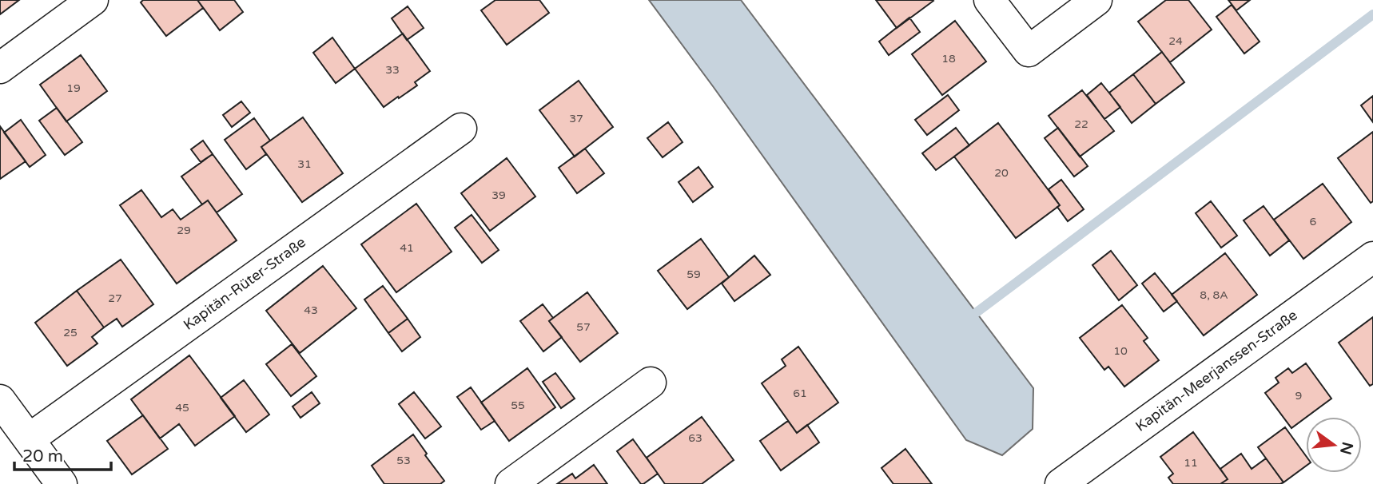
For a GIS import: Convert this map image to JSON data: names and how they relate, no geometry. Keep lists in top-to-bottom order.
{
  "streets": {
    "street": ["Kapitän-Rüter-Straße", "Kapitän-Meerjanssen-Straße"]
  },
  "house_numbers": [
    "24",
    "18",
    "33",
    "19",
    "37",
    "22",
    "31",
    "20",
    "39",
    "6",
    "29",
    "41",
    "59",
    "8, 8A",
    "27",
    "43",
    "57",
    "25",
    "10",
    "61",
    "9",
    "55",
    "45",
    "63",
    "53",
    "11"
  ],
  "scale_bar": "20 m",
  "north": "right"
}
